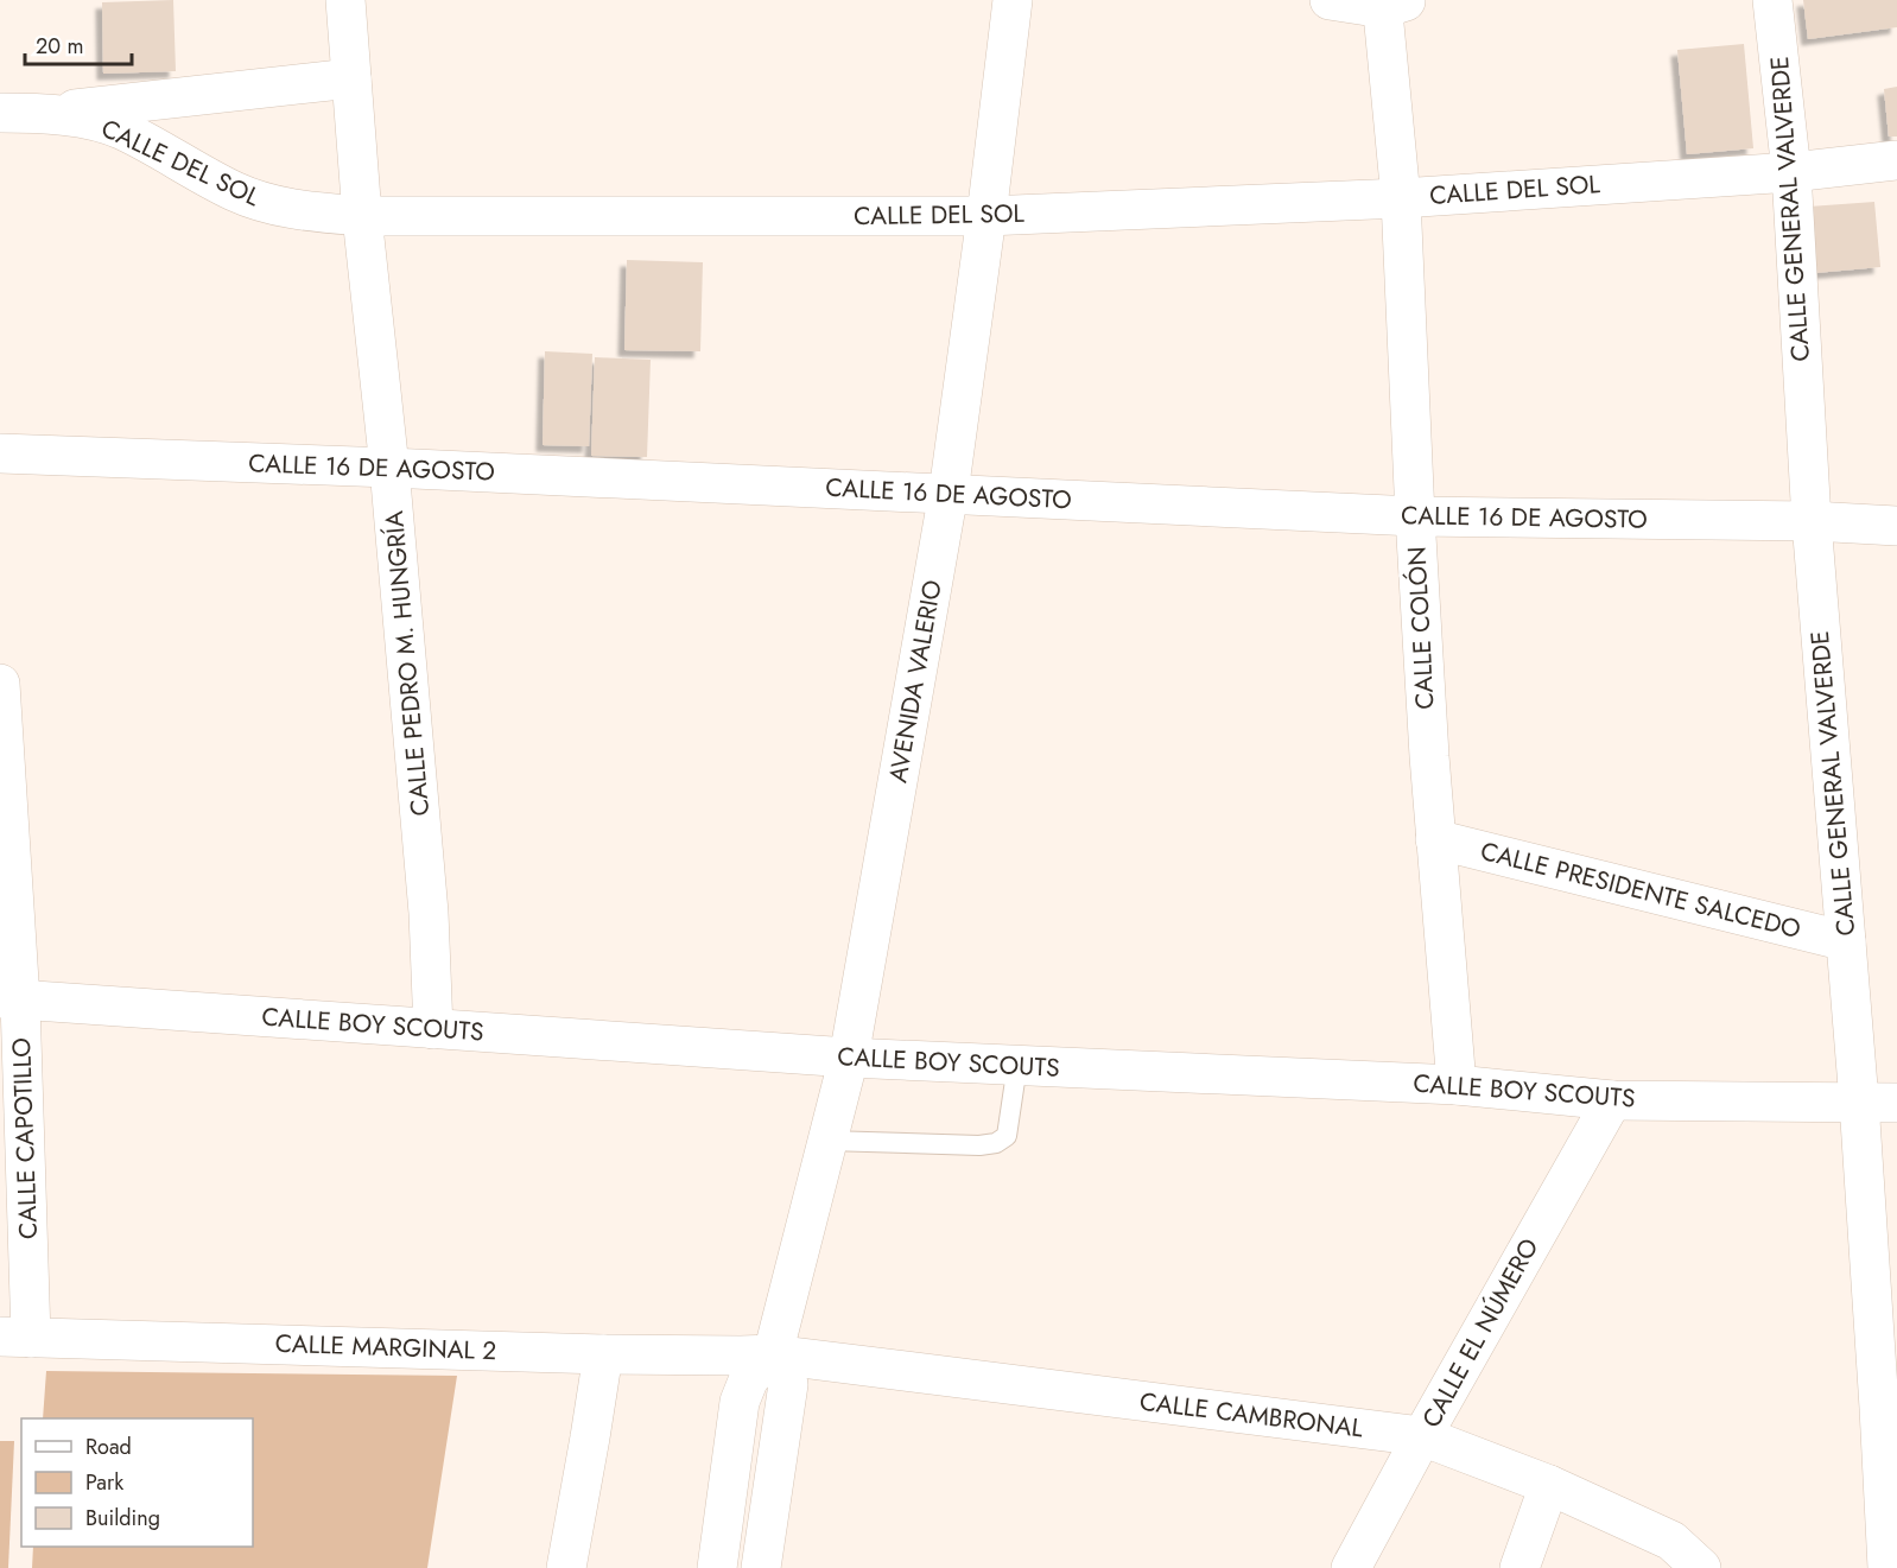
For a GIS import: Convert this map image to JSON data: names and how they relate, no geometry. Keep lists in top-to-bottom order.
{
  "streets": {
    "street": [
      "CALLE DEL SOL",
      "CALLE GENERAL VALVERDE",
      "CALLE 16 DE AGOSTO",
      "CALLE COLÓN",
      "CALLE PEDRO M. HUNGRÍA",
      "AVENIDA VALERIO",
      "CALLE PRESIDENTE SALCEDO",
      "CALLE BOY SCOUTS",
      "CALLE CAPOTILLO",
      "CALLE EL NÚMERO",
      "CALLE MARGINAL 2",
      "CALLE CAMBRONAL"
    ]
  },
  "crossings": [
    ["CALLE DEL SOL", "CALLE GENERAL VALVERDE"],
    ["CALLE DEL SOL", "CALLE COLÓN"],
    ["CALLE DEL SOL", "CALLE PEDRO M. HUNGRÍA"],
    ["CALLE DEL SOL", "AVENIDA VALERIO"],
    ["CALLE GENERAL VALVERDE", "CALLE 16 DE AGOSTO"],
    ["CALLE GENERAL VALVERDE", "CALLE PRESIDENTE SALCEDO"],
    ["CALLE GENERAL VALVERDE", "CALLE BOY SCOUTS"],
    ["CALLE 16 DE AGOSTO", "CALLE COLÓN"],
    ["CALLE 16 DE AGOSTO", "CALLE PEDRO M. HUNGRÍA"],
    ["CALLE 16 DE AGOSTO", "AVENIDA VALERIO"],
    ["CALLE COLÓN", "CALLE PRESIDENTE SALCEDO"],
    ["CALLE COLÓN", "CALLE BOY SCOUTS"],
    ["CALLE PEDRO M. HUNGRÍA", "CALLE BOY SCOUTS"],
    ["AVENIDA VALERIO", "CALLE BOY SCOUTS"],
    ["AVENIDA VALERIO", "CALLE MARGINAL 2"],
    ["AVENIDA VALERIO", "CALLE CAMBRONAL"],
    ["CALLE BOY SCOUTS", "CALLE CAPOTILLO"],
    ["CALLE BOY SCOUTS", "CALLE EL NÚMERO"],
    ["CALLE CAPOTILLO", "CALLE MARGINAL 2"],
    ["CALLE EL NÚMERO", "CALLE CAMBRONAL"],
    ["CALLE MARGINAL 2", "CALLE CAMBRONAL"]
  ],
  "legend": ["Road", "Park", "Building"],
  "scale_bar": "20 m"
}
